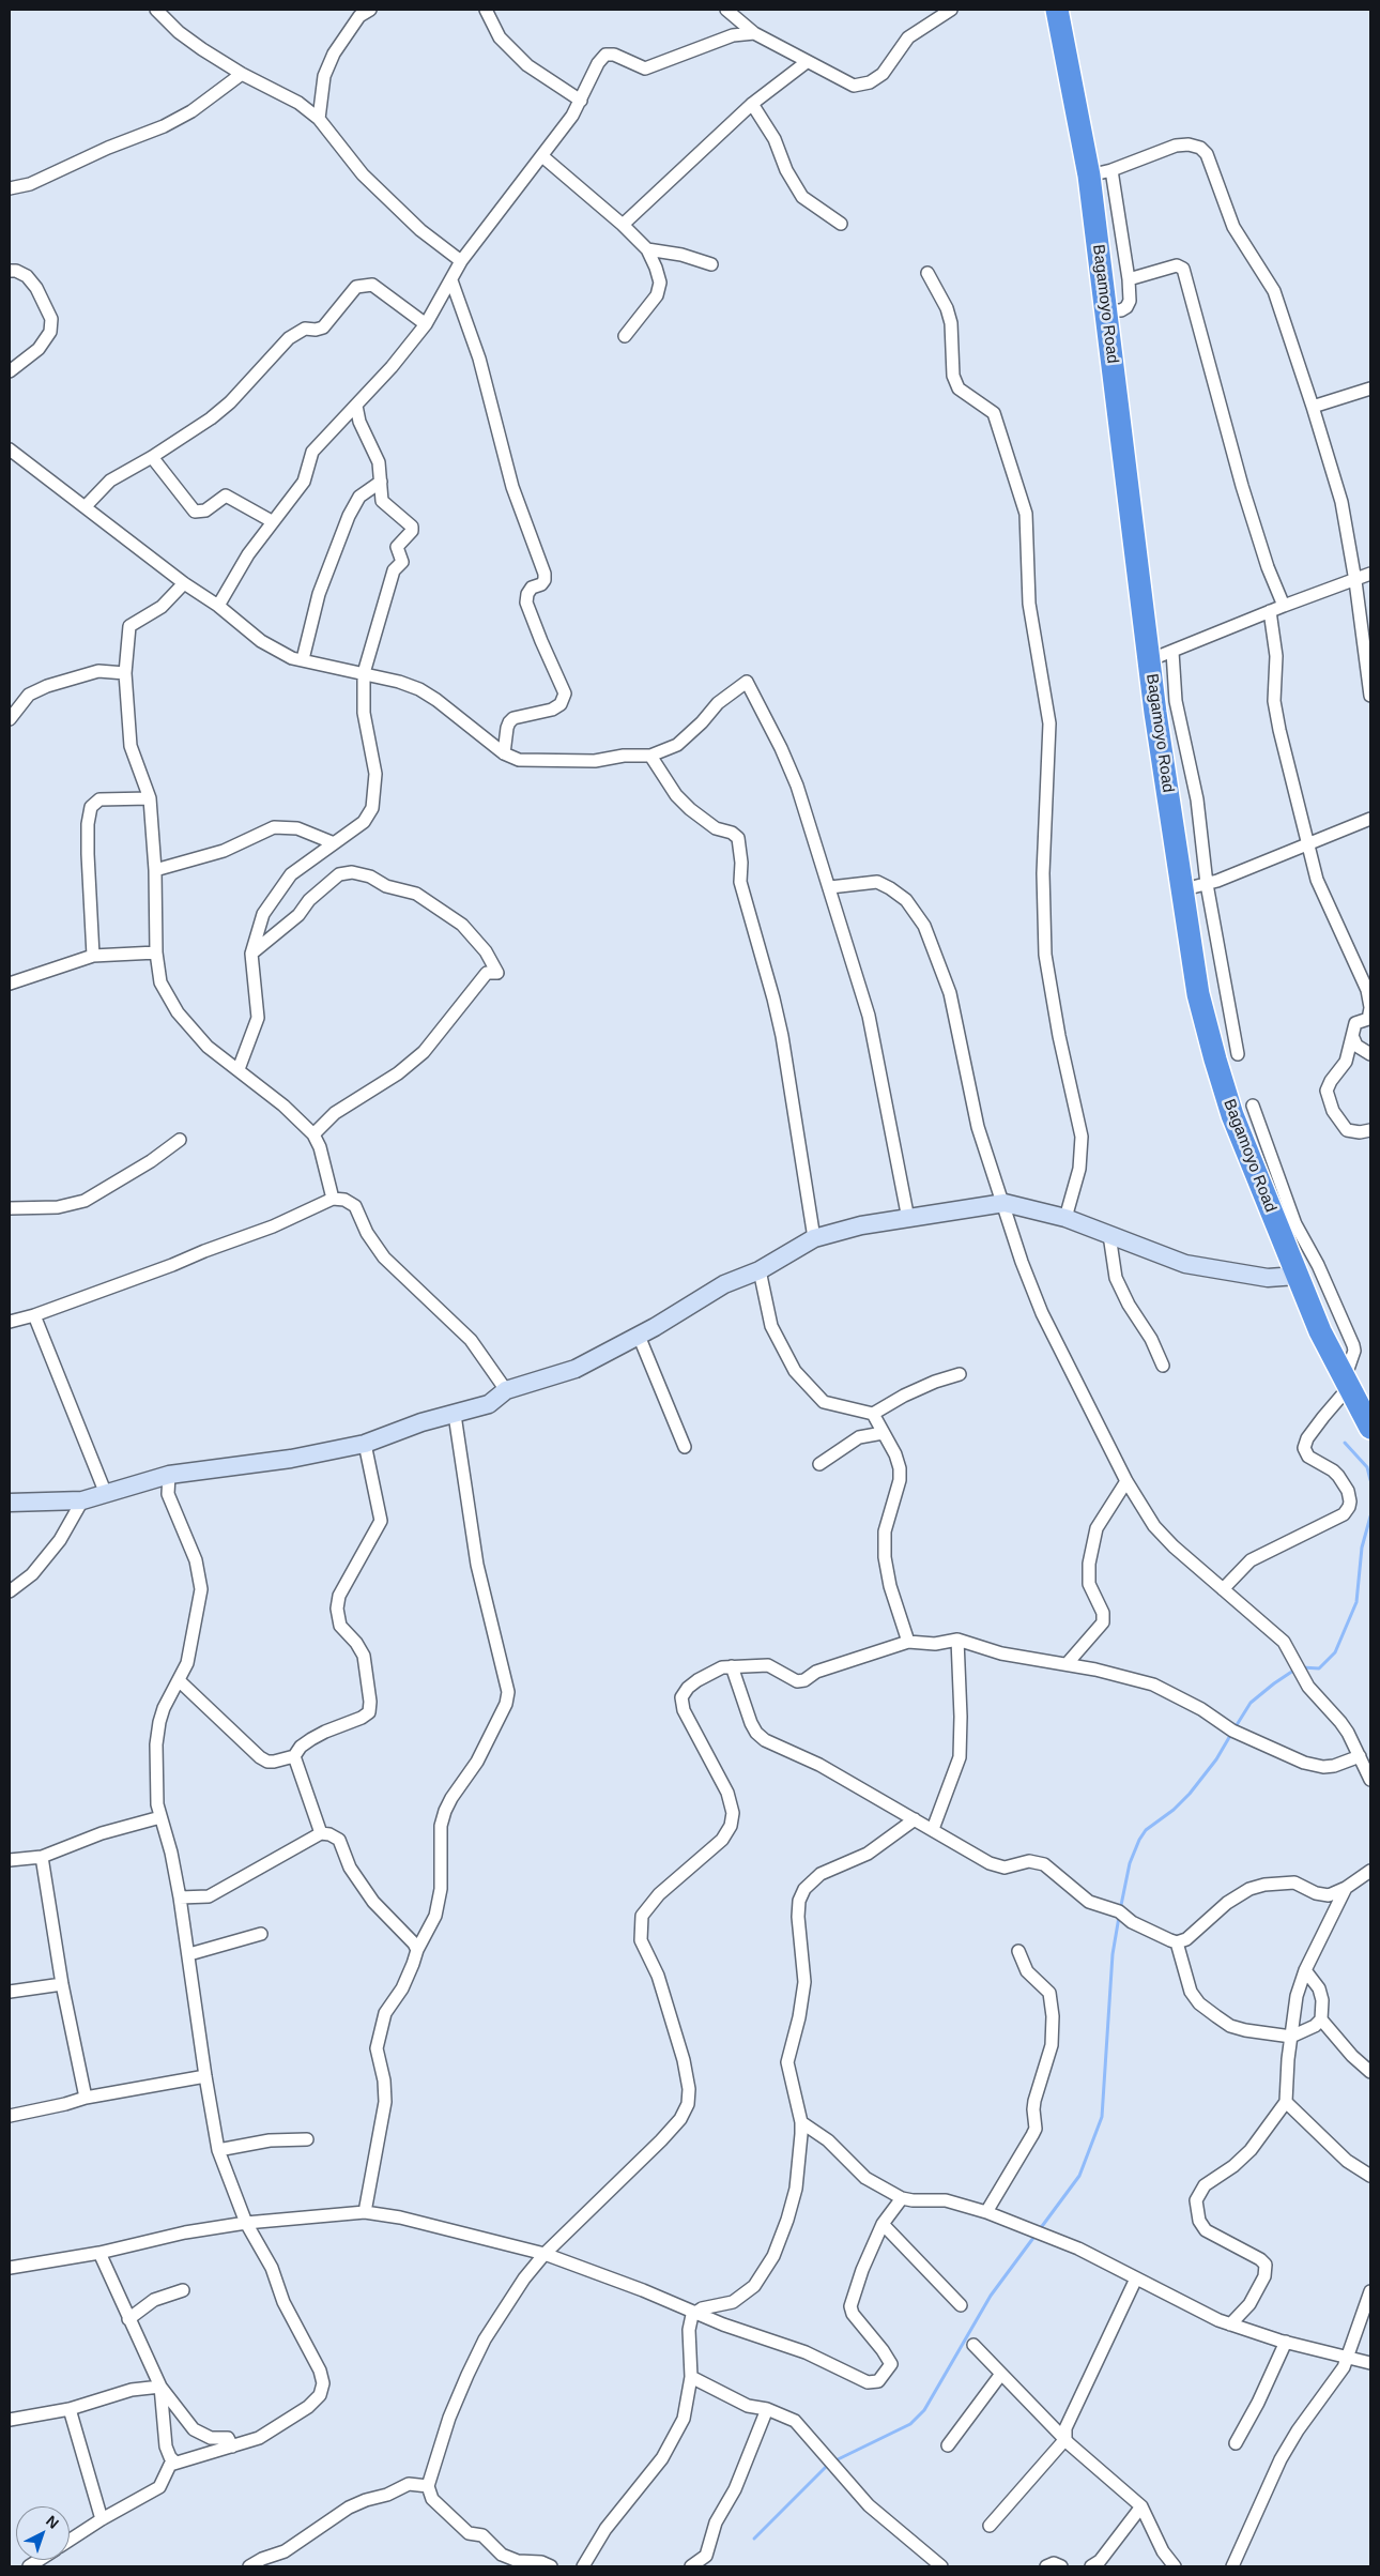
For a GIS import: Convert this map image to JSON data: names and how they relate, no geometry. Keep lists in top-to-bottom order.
{
  "streets": {
    "highway": ["Bagamoyo Road"]
  },
  "north": "top right"
}
